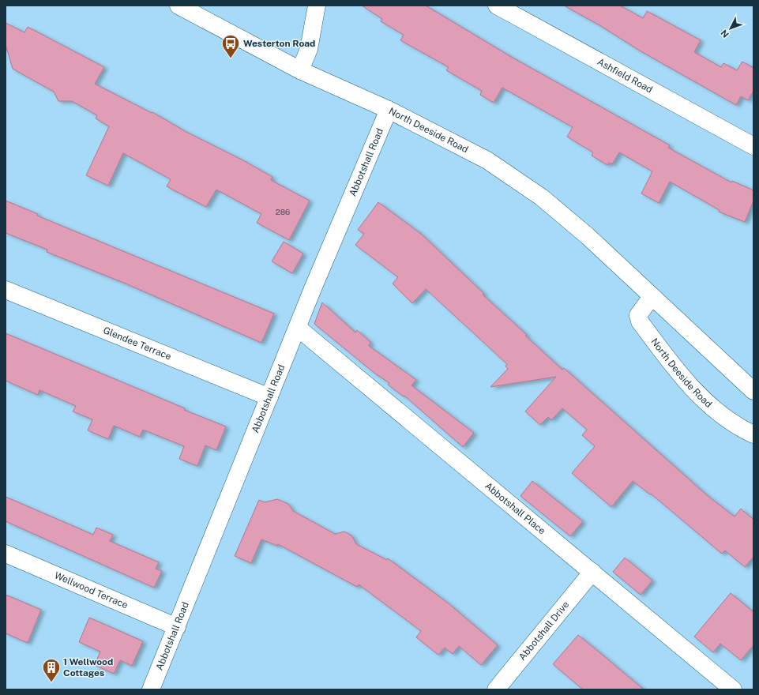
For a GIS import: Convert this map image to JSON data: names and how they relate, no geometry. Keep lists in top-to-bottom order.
{
  "streets": {
    "street": [
      "Ashfield Road",
      "North Deeside Road",
      "Abbotshall Road",
      "Glendee Terrace",
      "Abbotshall Place",
      "Wellwood Terrace",
      "Abbotshall Drive"
    ]
  },
  "crossings": [
    ["North Deeside Road", "Abbotshall Road"],
    ["Abbotshall Road", "Glendee Terrace"],
    ["Abbotshall Road", "Abbotshall Place"],
    ["Abbotshall Road", "Wellwood Terrace"],
    ["Abbotshall Place", "Abbotshall Drive"]
  ],
  "places": {
    "bus stop": ["Westerton Road"],
    "building": ["1 Wellwood Cottages"]
  },
  "house_numbers": ["286"],
  "north": "bottom left"
}
